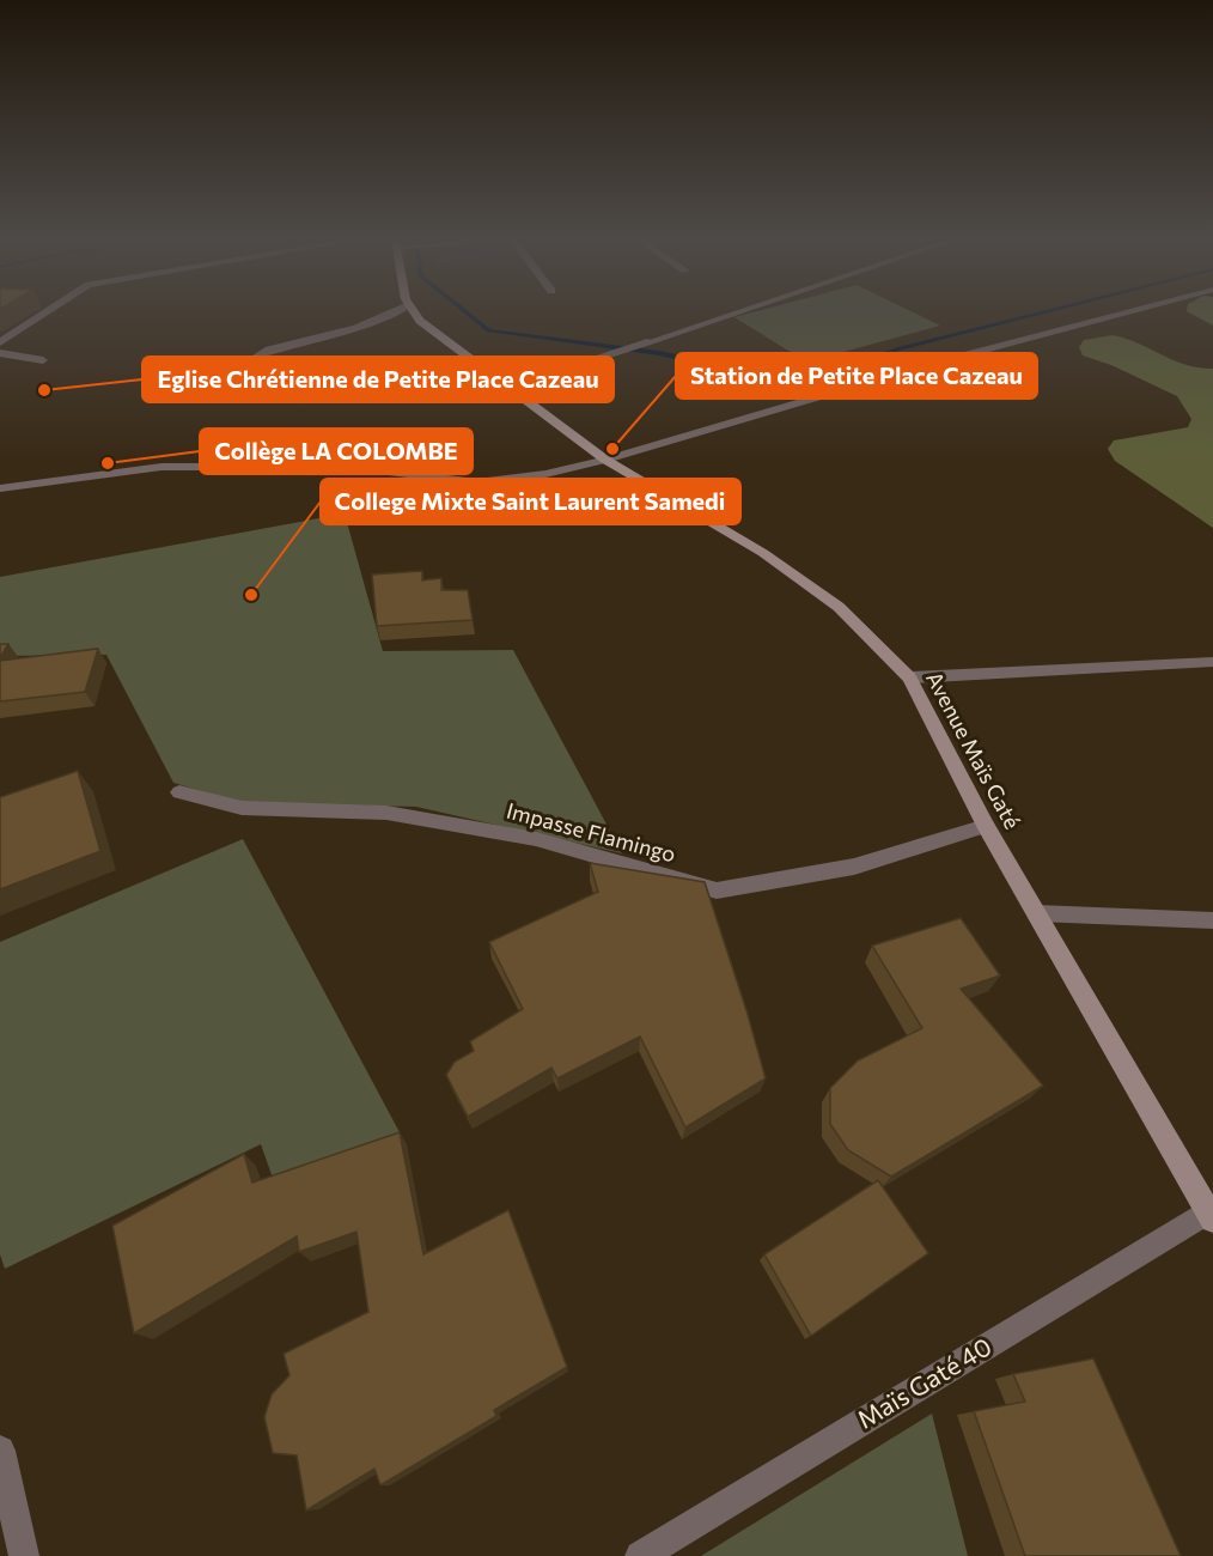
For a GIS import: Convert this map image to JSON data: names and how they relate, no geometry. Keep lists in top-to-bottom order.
{
  "streets": {
    "street": ["Avenue Maïs Gaté", "Impasse Flamingo", "Maïs Gaté 40"]
  },
  "crossings": [
    ["Avenue Maïs Gaté", "Impasse Flamingo"],
    ["Avenue Maïs Gaté", "Maïs Gaté 40"]
  ],
  "places": [
    "Eglise Chrétienne de Petite Place Cazeau",
    "Station de Petite Place Cazeau",
    "Collège LA COLOMBE",
    "College Mixte Saint Laurent Samedi"
  ]
}
